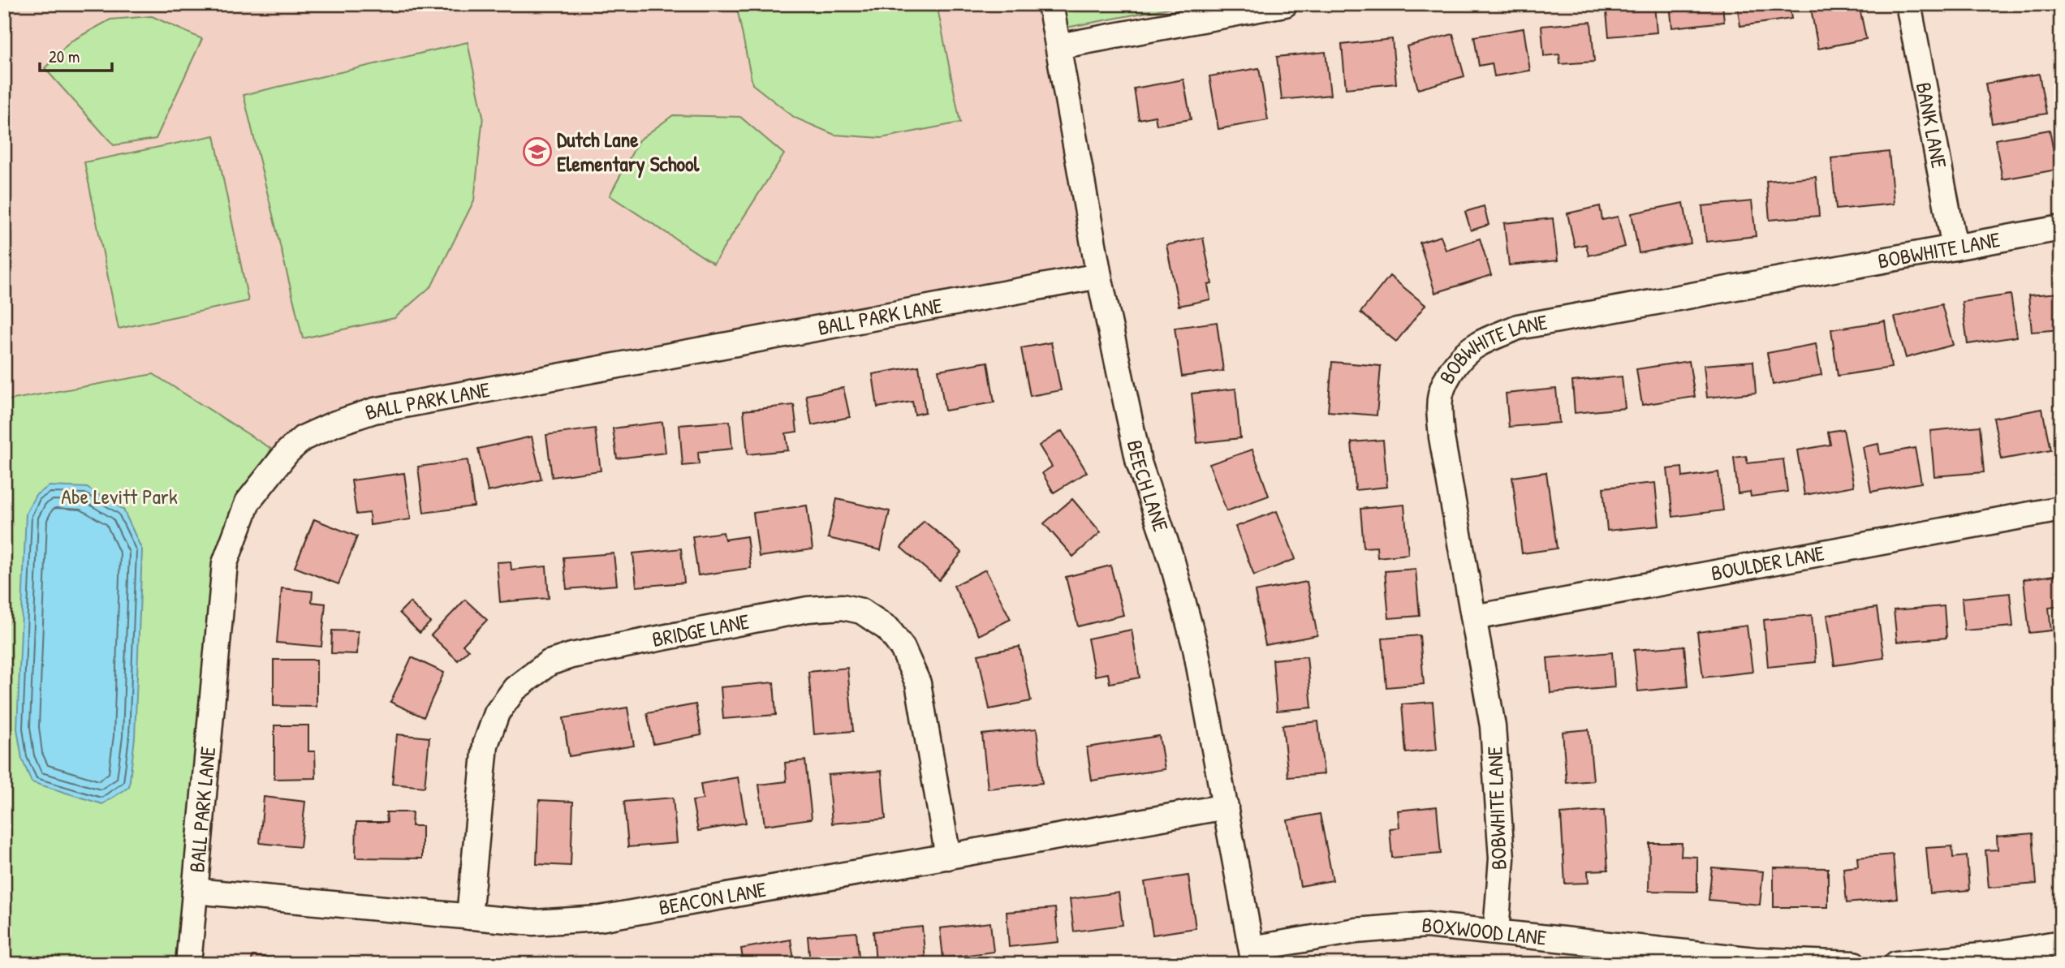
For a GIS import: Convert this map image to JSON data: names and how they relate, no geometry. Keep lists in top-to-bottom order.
{
  "streets": {
    "street": [
      "BANK LANE",
      "BOBWHITE LANE",
      "BALL PARK LANE",
      "BEECH LANE",
      "BOULDER LANE",
      "BRIDGE LANE",
      "BEACON LANE",
      "BOXWOOD LANE"
    ]
  },
  "crossings": [
    ["BANK LANE", "BOBWHITE LANE"],
    ["BOBWHITE LANE", "BOULDER LANE"],
    ["BOBWHITE LANE", "BOXWOOD LANE"],
    ["BALL PARK LANE", "BEECH LANE"],
    ["BALL PARK LANE", "BEACON LANE"],
    ["BEECH LANE", "BEACON LANE"],
    ["BEECH LANE", "BOXWOOD LANE"],
    ["BRIDGE LANE", "BEACON LANE"]
  ],
  "parks": ["Abe Levitt Park"],
  "places": {
    "school or university": ["Dutch Lane Elementary School"]
  },
  "scale_bar": "20 m"
}
